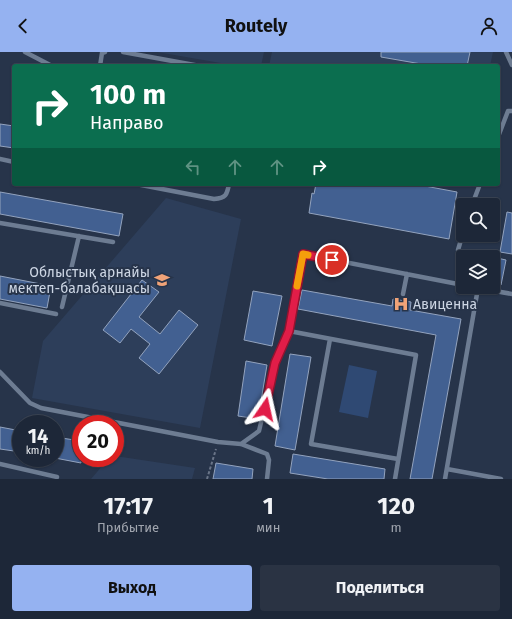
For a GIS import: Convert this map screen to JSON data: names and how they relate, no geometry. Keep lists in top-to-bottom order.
{
  "places": {
    "school or university": ["Облыстық арнайы мектеп-балабақшасы"],
    "hospital": ["Авиценна"]
  },
  "page": {
    "header": "Routely",
    "turn": ["100 m", "Направо"],
    "speed": "14 km/h",
    "limit": "20",
    "eta": [
      "17:17",
      "Прибытие",
      "1",
      "мин",
      "120",
      "m"
    ],
    "buttons": ["Выход", "Поделиться"]
  }
}
